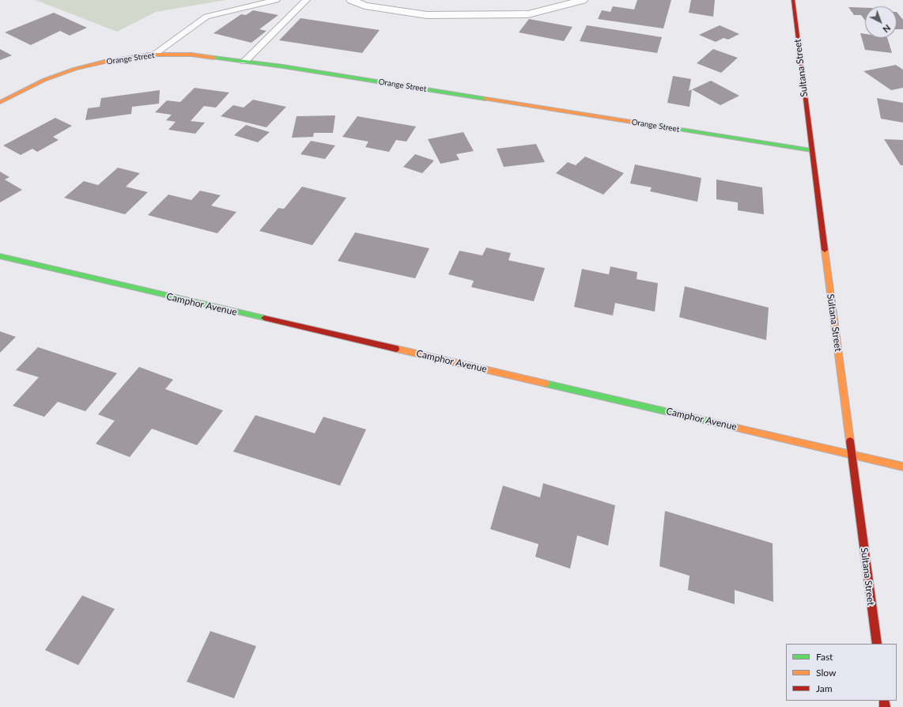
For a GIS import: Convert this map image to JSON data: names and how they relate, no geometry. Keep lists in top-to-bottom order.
{
  "streets": {
    "street": ["Orange Street", "Sultana Street", "Camphor Avenue"]
  },
  "crossings": [
    ["Orange Street", "Sultana Street"],
    ["Sultana Street", "Camphor Avenue"]
  ],
  "legend": ["Fast", "Slow", "Jam"],
  "north": "bottom right"
}
